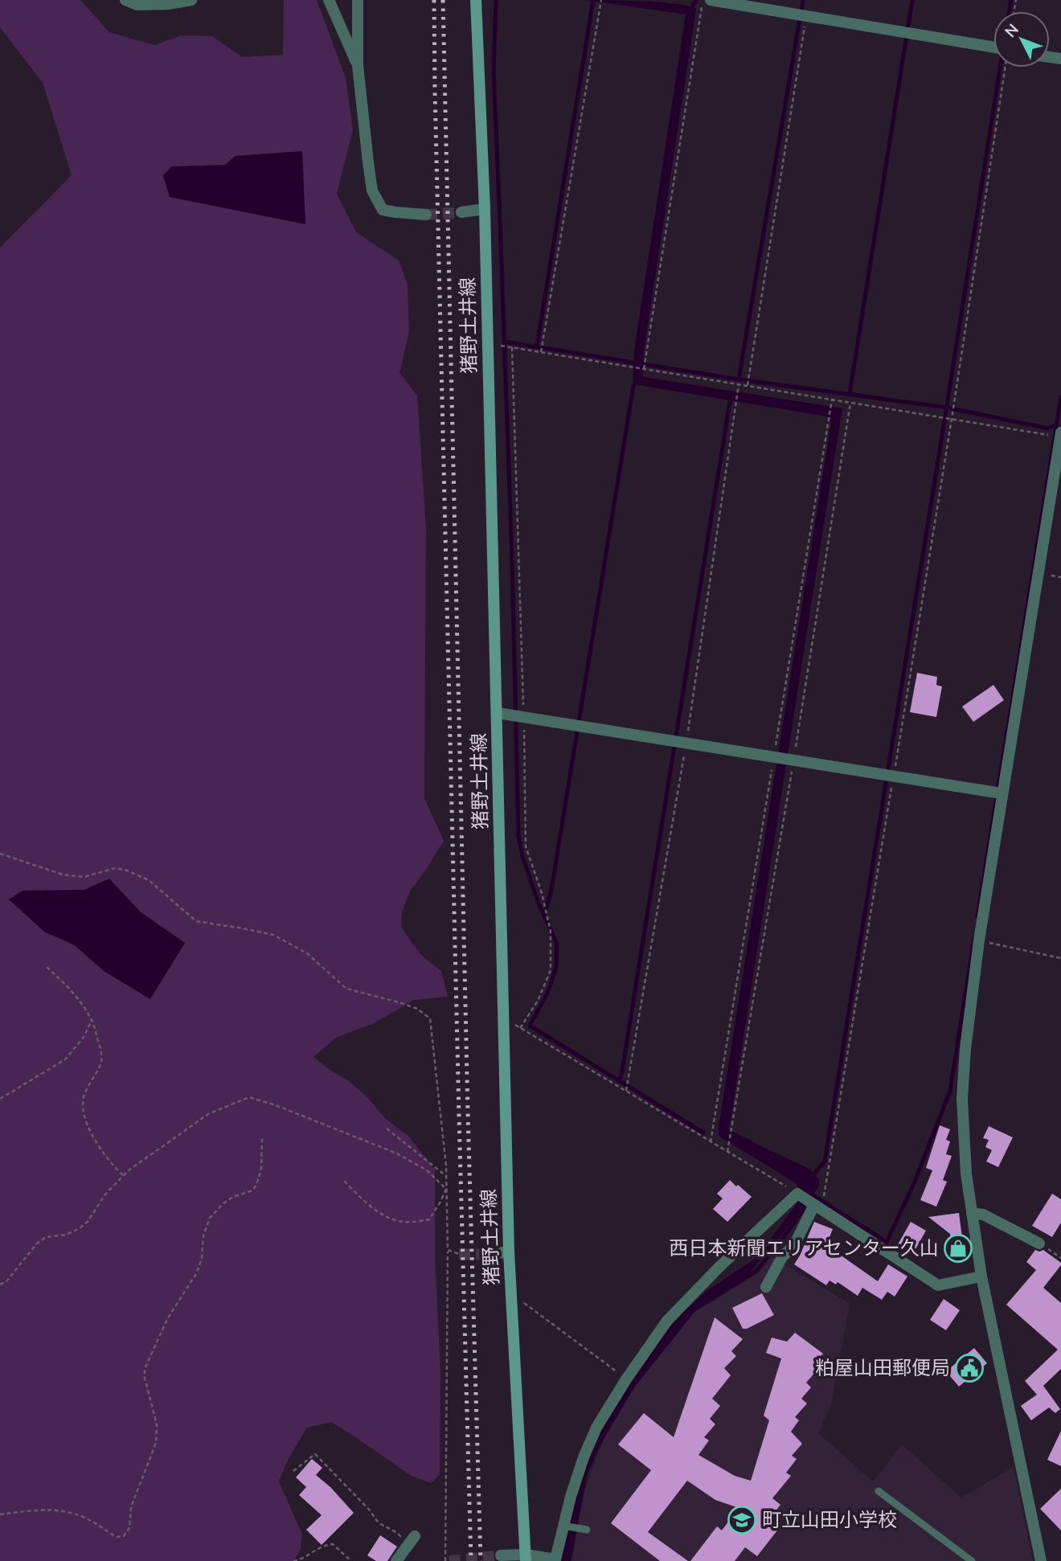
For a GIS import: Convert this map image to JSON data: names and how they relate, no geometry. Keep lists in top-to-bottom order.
{
  "streets": {
    "main road": ["猪野土井線"]
  },
  "places": {
    "shop": ["西日本新聞エリアセンター久山"],
    "public building": ["粕屋山田郵便局"],
    "school or university": ["町立山田小学校"]
  },
  "north": "top left"
}
